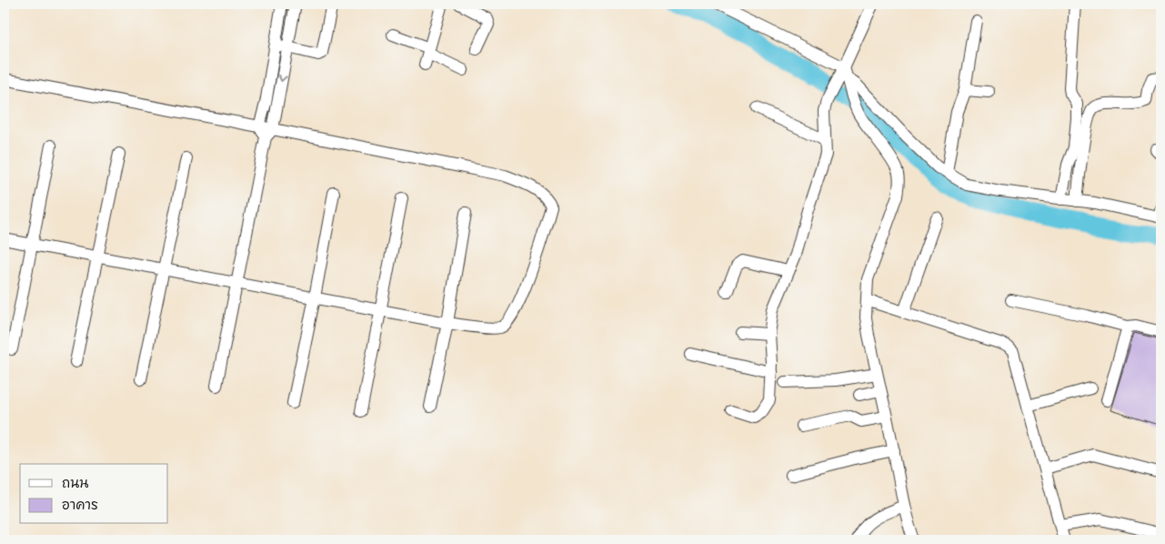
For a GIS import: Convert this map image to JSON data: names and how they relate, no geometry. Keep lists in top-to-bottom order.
{
  "legend": ["ถนน", "อาคาร"]
}
